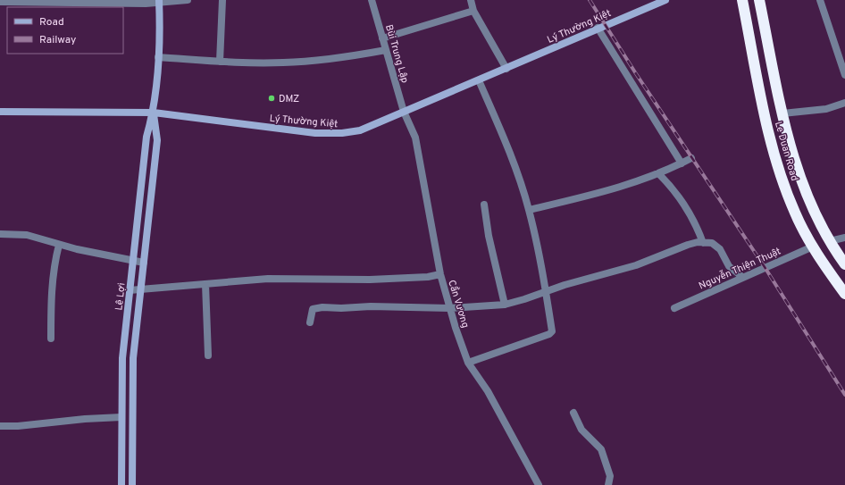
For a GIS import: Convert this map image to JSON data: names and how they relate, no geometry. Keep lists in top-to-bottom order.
{
  "streets": {
    "highway": ["Le Duan Road"],
    "street": [
      "Lý Thường Kiệt",
      "Bùi Trung Lập",
      "Nguyễn Thiện Thuật",
      "Lê Lợi",
      "Cần Vương"
    ]
  },
  "crossings": [
    ["Lý Thường Kiệt", "Bùi Trung Lập"],
    ["Lý Thường Kiệt", "Lê Lợi"],
    ["Lý Thường Kiệt", "Cần Vương"],
    ["Bùi Trung Lập", "Cần Vương"],
    ["Le Duan Road", "Nguyễn Thiện Thuật"]
  ],
  "places": ["DMZ"],
  "legend": ["Road", "Railway"]
}
